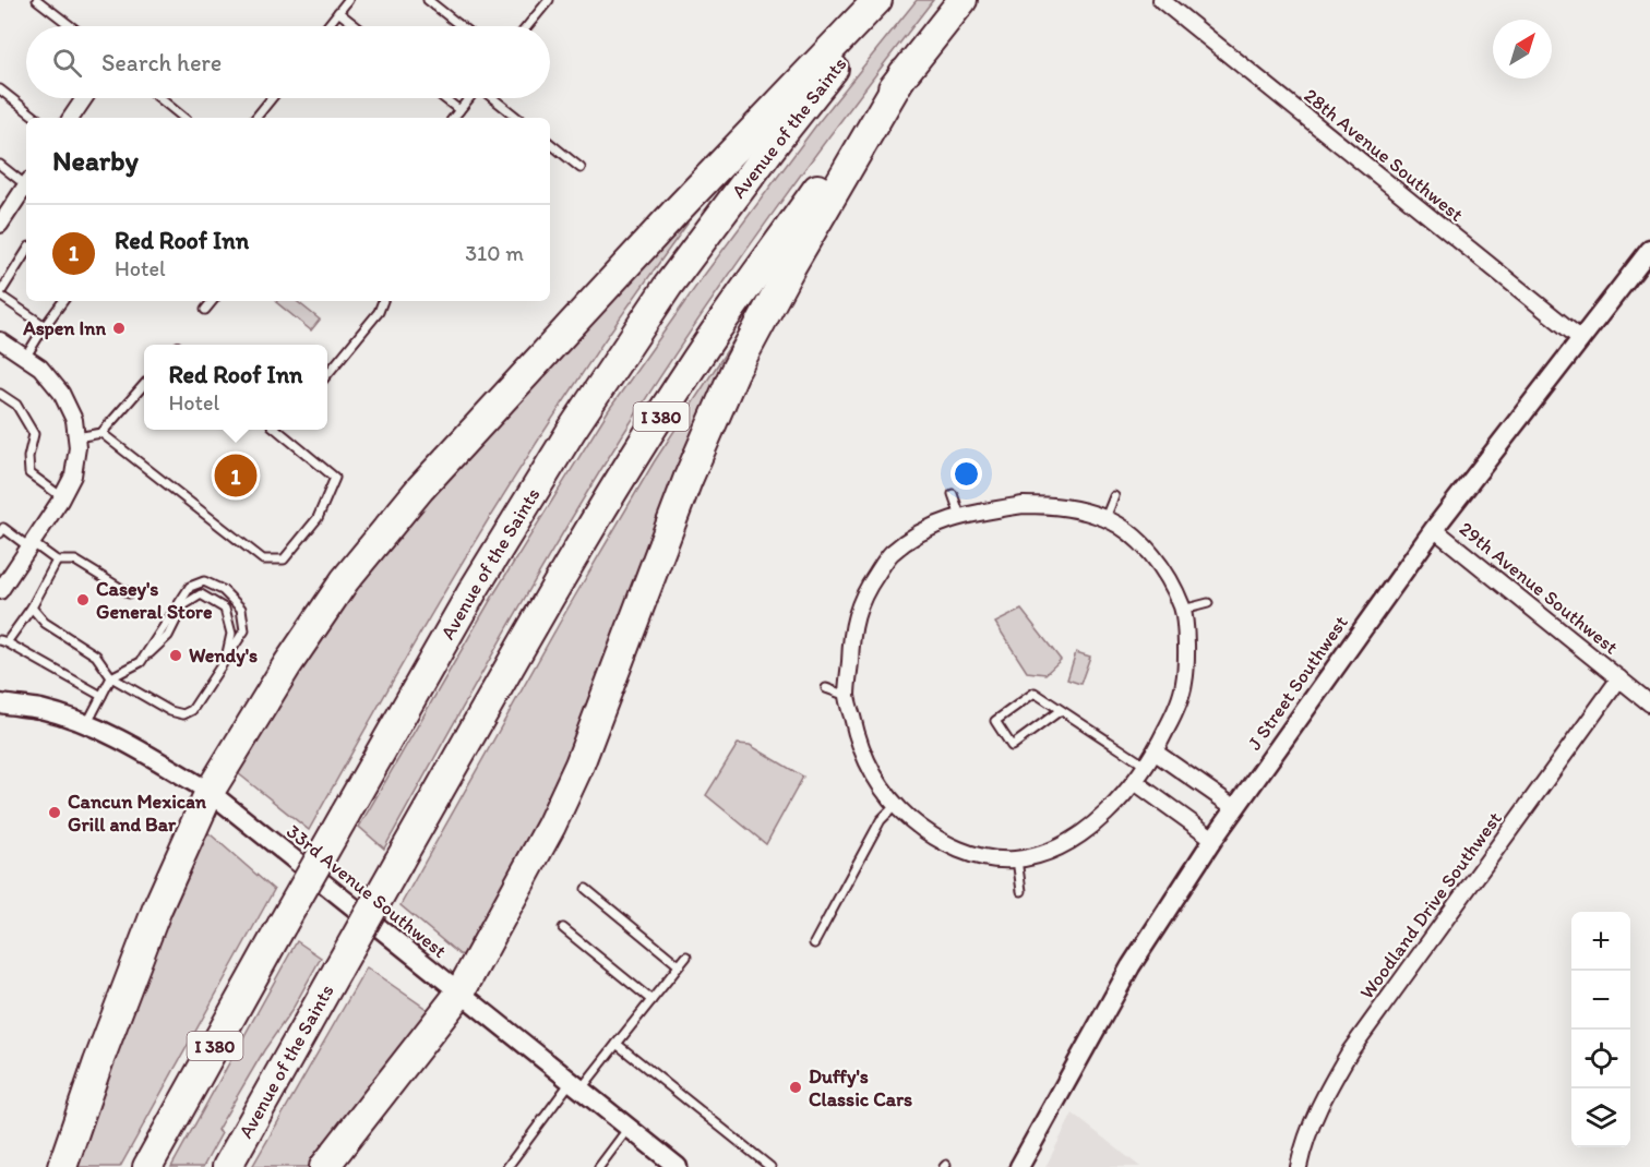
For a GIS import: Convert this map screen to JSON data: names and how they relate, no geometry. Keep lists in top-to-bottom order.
{
  "streets": {
    "highway": ["Avenue of the Saints", "I 380"],
    "street": [
      "28th Avenue Southwest",
      "29th Avenue Southwest",
      "J Street Southwest",
      "33rd Avenue Southwest",
      "Woodland Drive Southwest"
    ]
  },
  "crossings": [
    ["28th Avenue Southwest", "J Street Southwest"],
    ["29th Avenue Southwest", "J Street Southwest"],
    ["29th Avenue Southwest", "Woodland Drive Southwest"]
  ],
  "places": [
    "Aspen Inn",
    "Casey's General Store",
    "Wendy's",
    "Cancun Mexican Grill and Bar",
    "Duffy's Classic Cars"
  ],
  "north": "top right",
  "page": {
    "search": "Search here",
    "heading": "Nearby",
    "list": [
      {
        "mark": "1",
        "name": "Red Roof Inn",
        "note": "Hotel",
        "value": "310 m"
      }
    ],
    "popup": ["Red Roof Inn", "Hotel"],
    "pins": "1",
    "map_buttons": ["+", "−"]
  }
}
